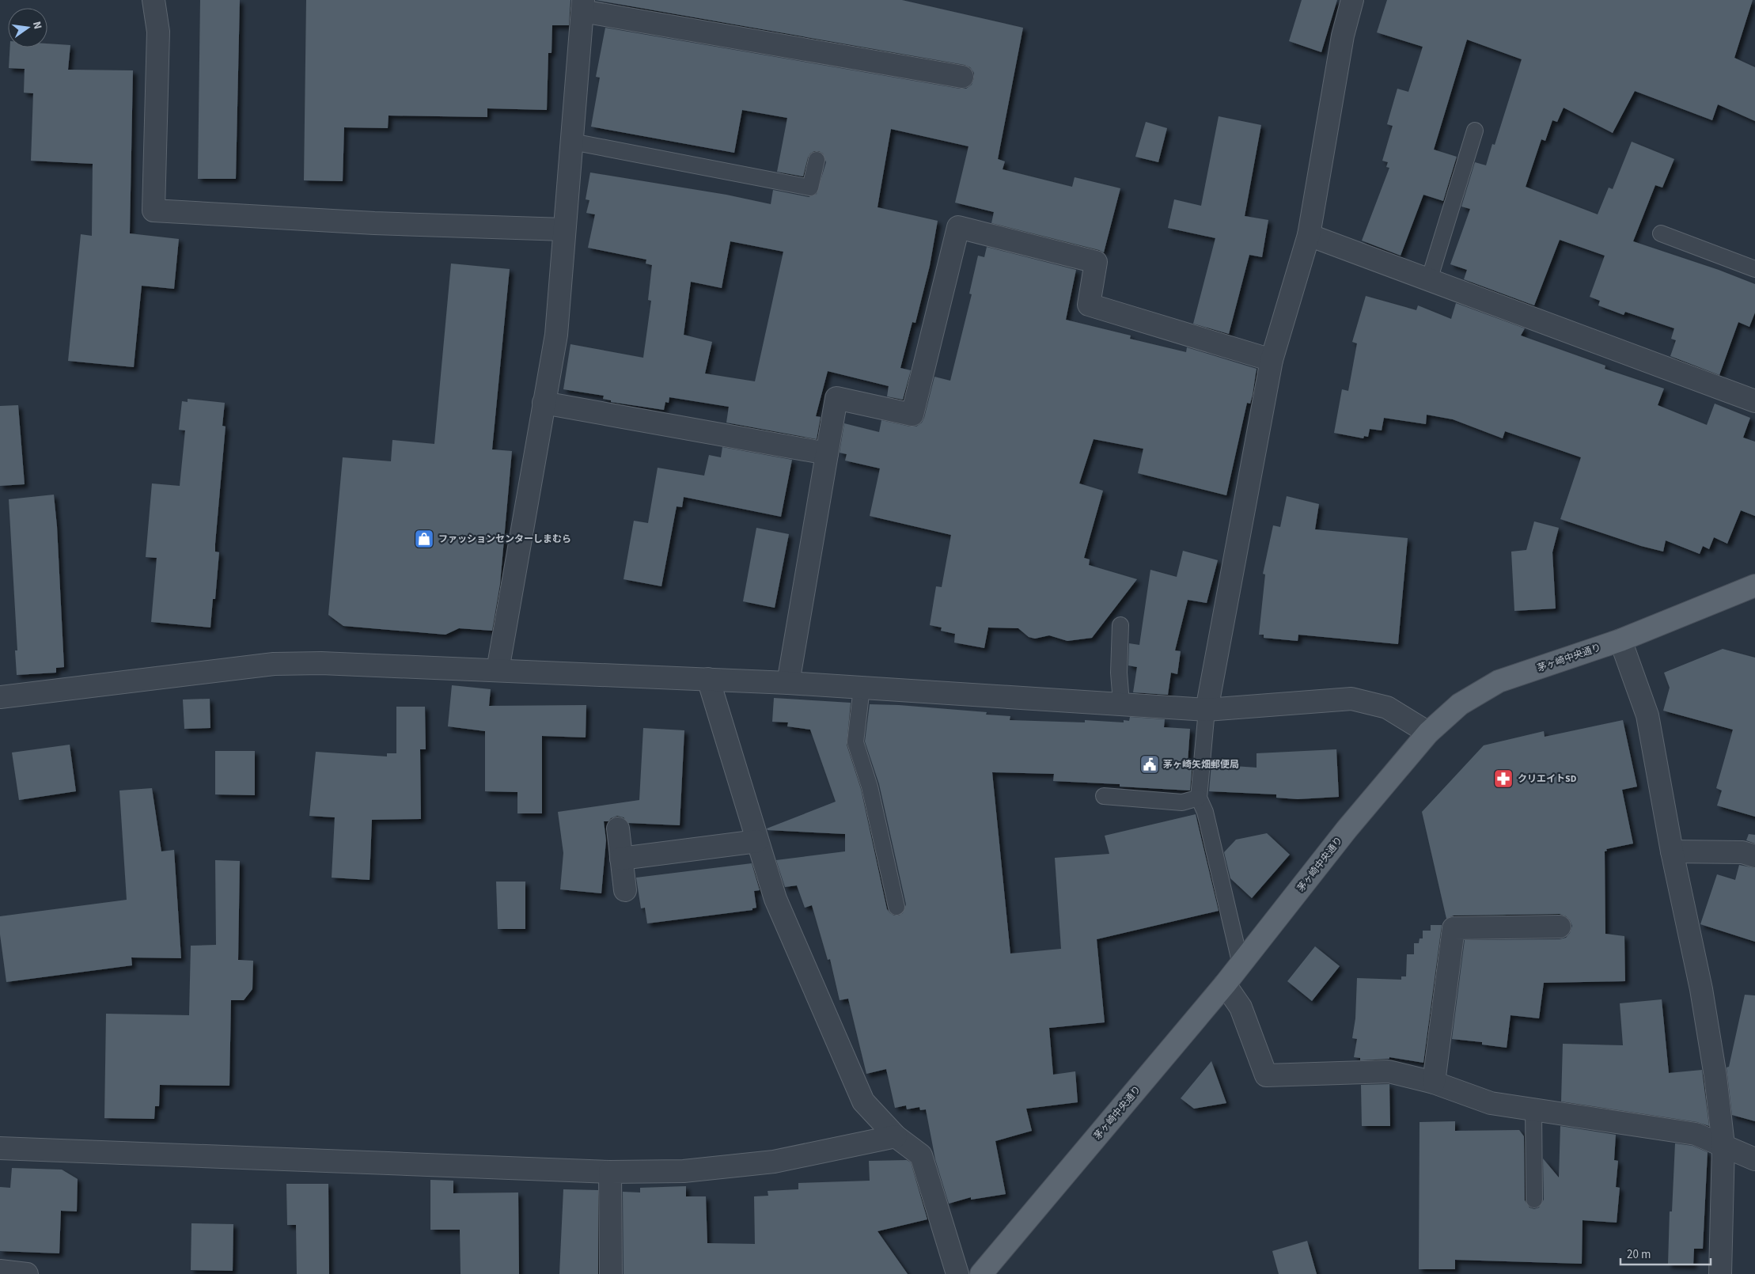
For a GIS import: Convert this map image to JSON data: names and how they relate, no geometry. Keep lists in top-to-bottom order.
{
  "streets": {
    "main road": ["茅ヶ崎中央通り"]
  },
  "places": {
    "shop": ["ファッションセンターしまむら"],
    "public building": ["茅ヶ崎矢畑郵便局"],
    "pharmacy": ["クリエイトSD"]
  },
  "scale_bar": "20 m",
  "north": "right"
}
